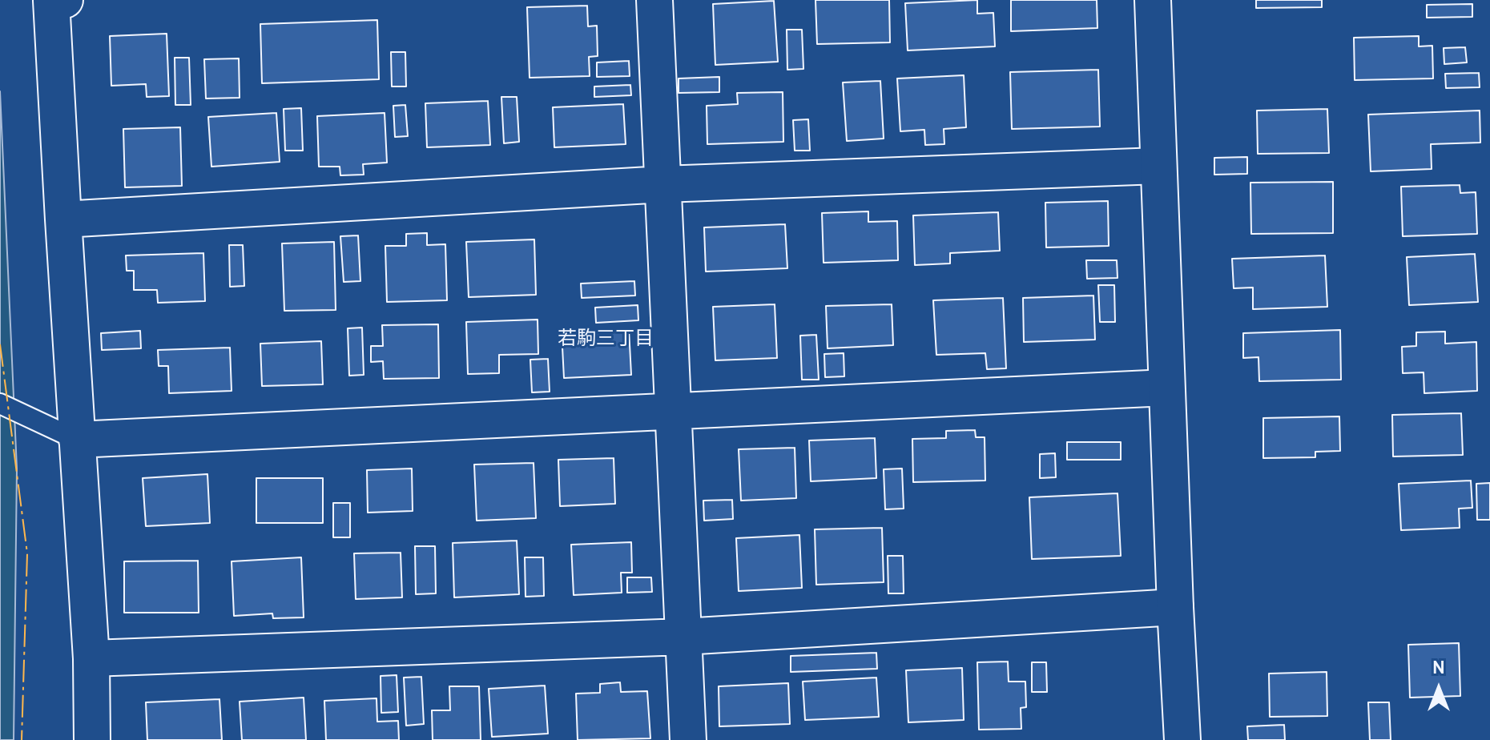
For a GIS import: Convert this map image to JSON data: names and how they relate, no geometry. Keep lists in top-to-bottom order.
{
  "districts": ["若駒三丁目"],
  "north": "top"
}
